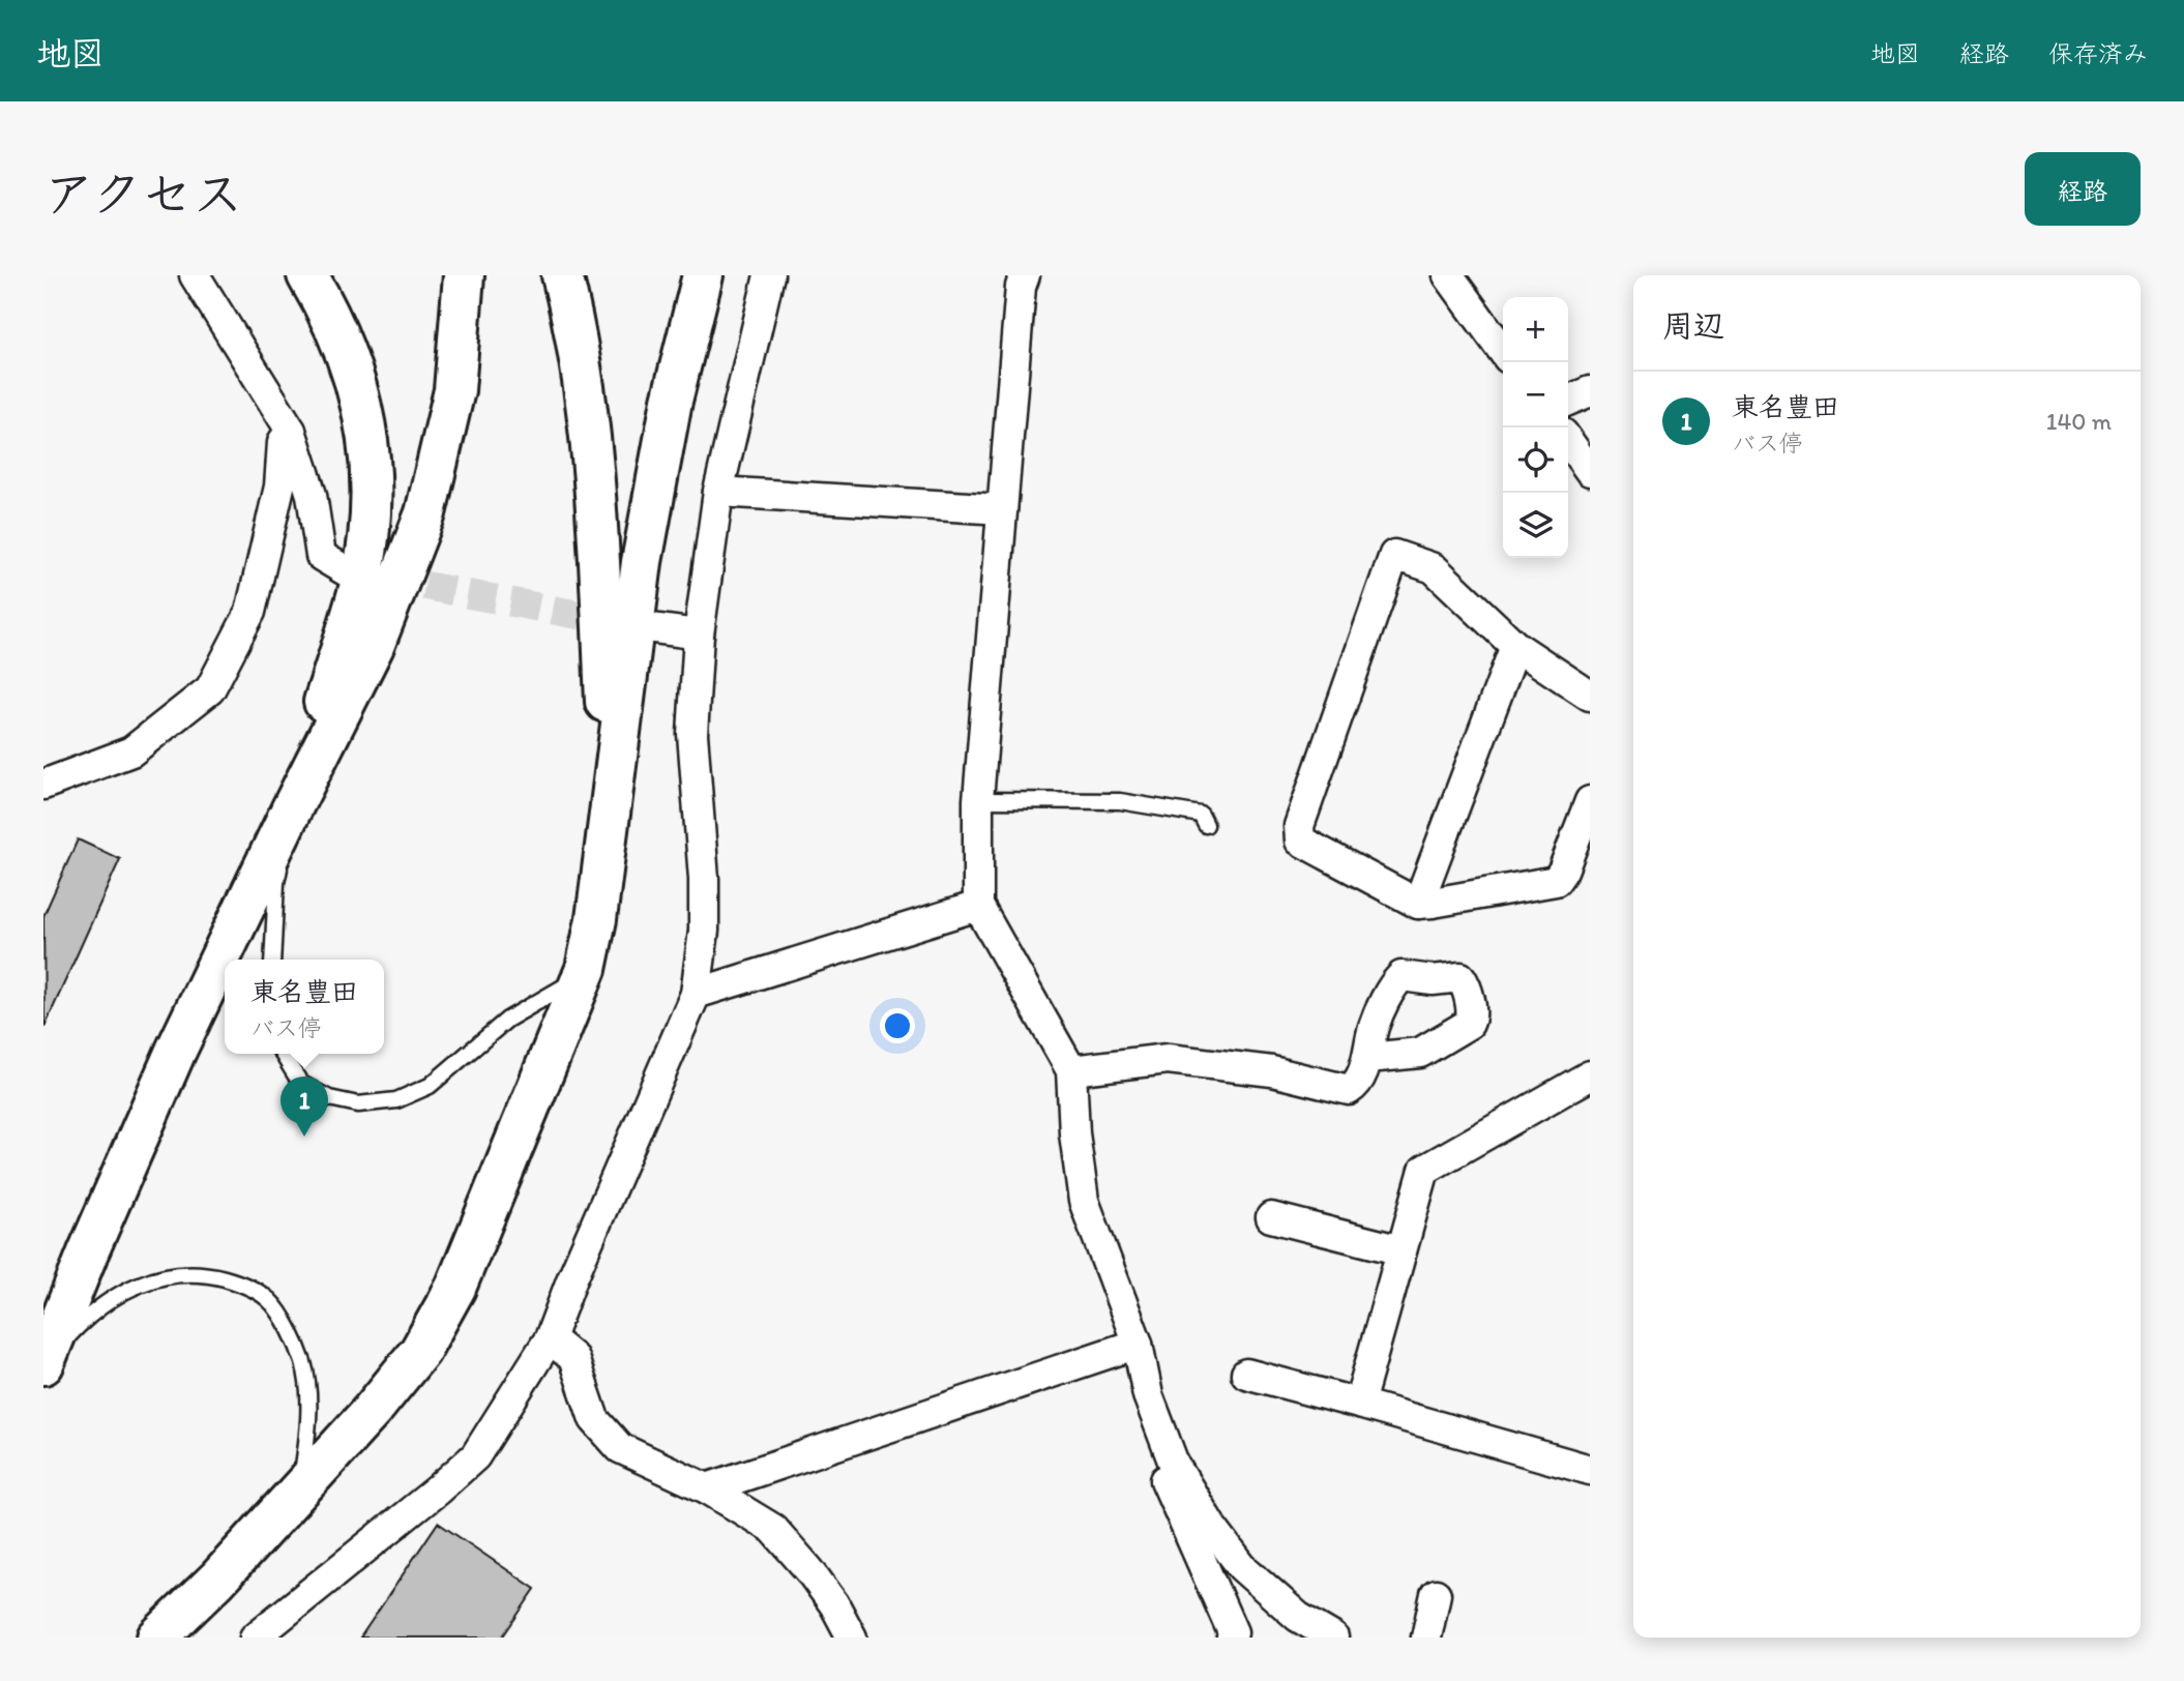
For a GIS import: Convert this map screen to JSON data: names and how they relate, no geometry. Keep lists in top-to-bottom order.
{
  "page": {
    "header": "地図",
    "nav": ["地図", "経路", "保存済み"],
    "title": "アクセス",
    "buttons": "経路",
    "heading": "周辺",
    "map_buttons": ["+", "−"],
    "list": [
      {
        "mark": "1",
        "name": "東名豊田",
        "note": "バス停",
        "value": "140 m"
      }
    ],
    "popup": ["東名豊田", "バス停"],
    "pins": "1"
  }
}
